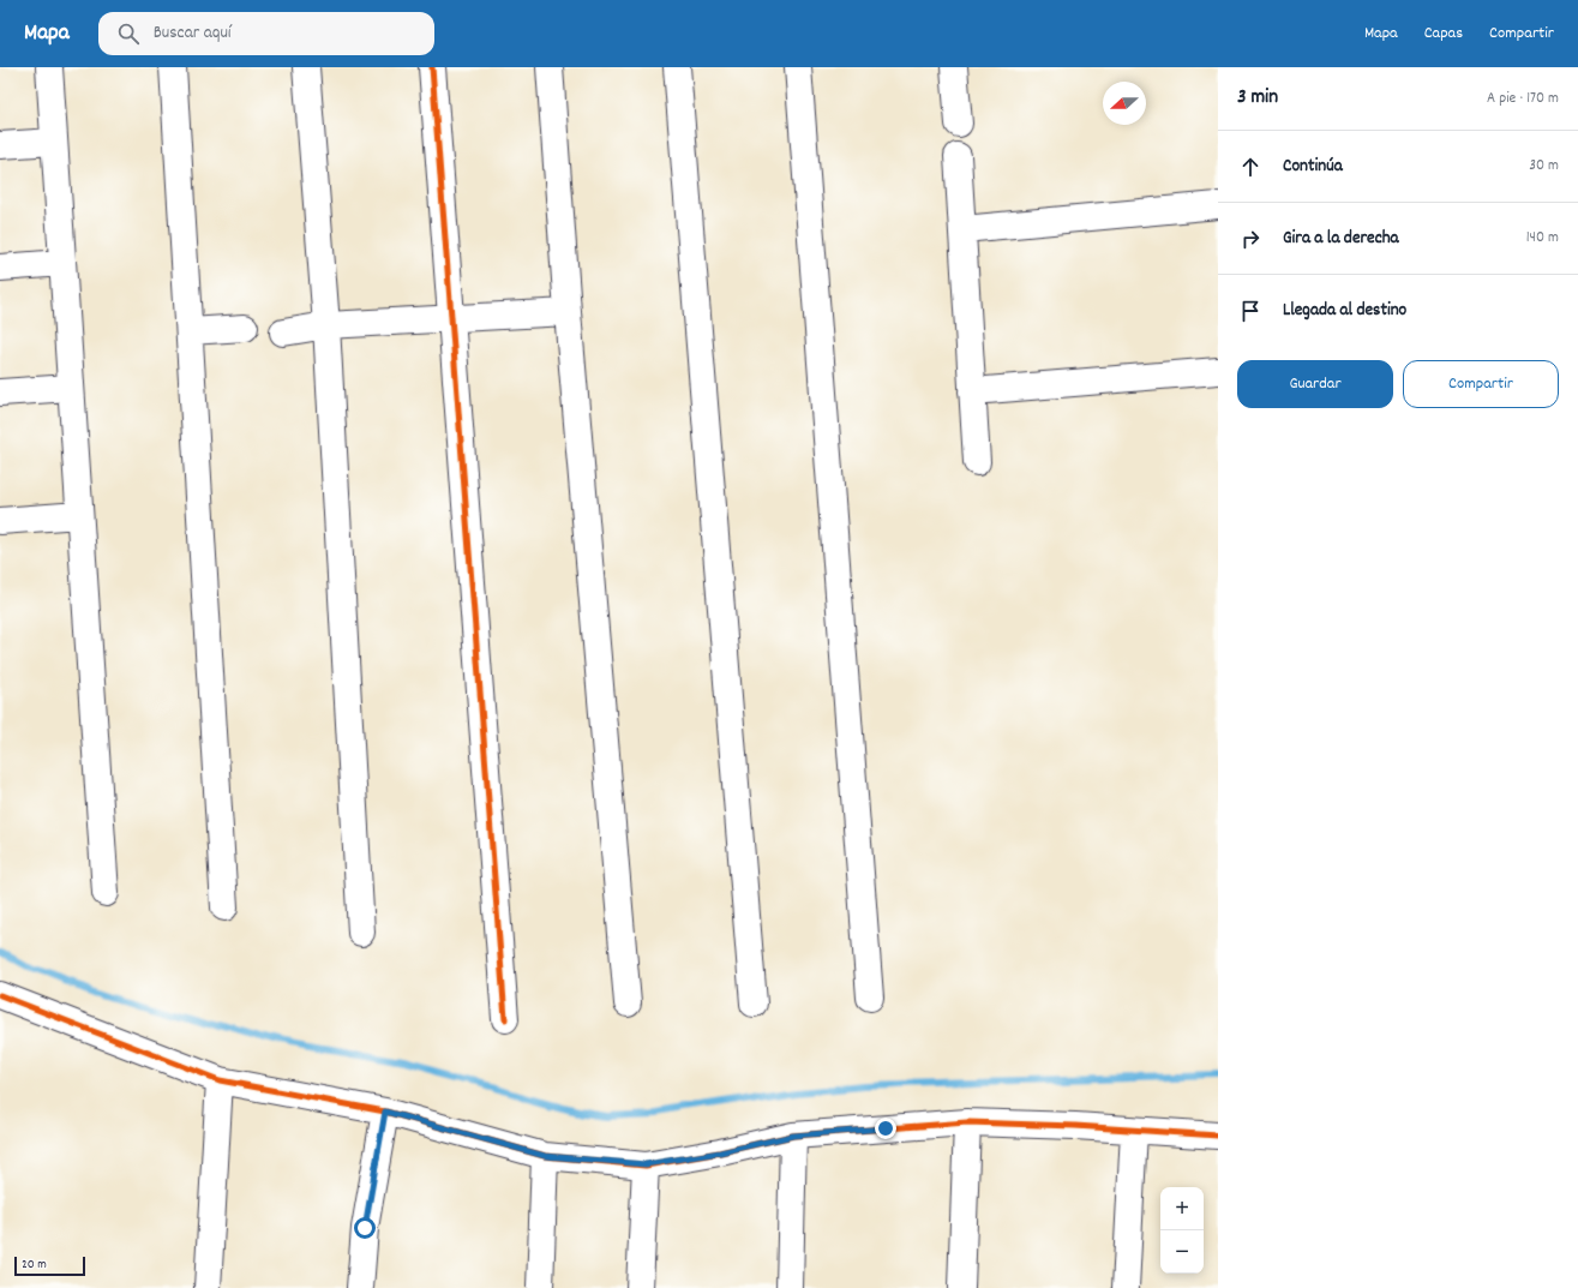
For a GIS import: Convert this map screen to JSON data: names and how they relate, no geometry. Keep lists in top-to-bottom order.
{
  "scale_bar": "20 m",
  "north": "left",
  "page": {
    "header": "Mapa",
    "search": "Buscar aquí",
    "nav": ["Mapa", "Capas", "Compartir"],
    "heading": ["3 min", "A pie · 170 m"],
    "list": [
      ["Continúa", "30 m"],
      ["Gira a la derecha", "140 m"],
      "Llegada al destino"
    ],
    "buttons": ["Guardar", "Compartir"],
    "map_buttons": ["+", "−"],
    "scale": "20 m"
  }
}
